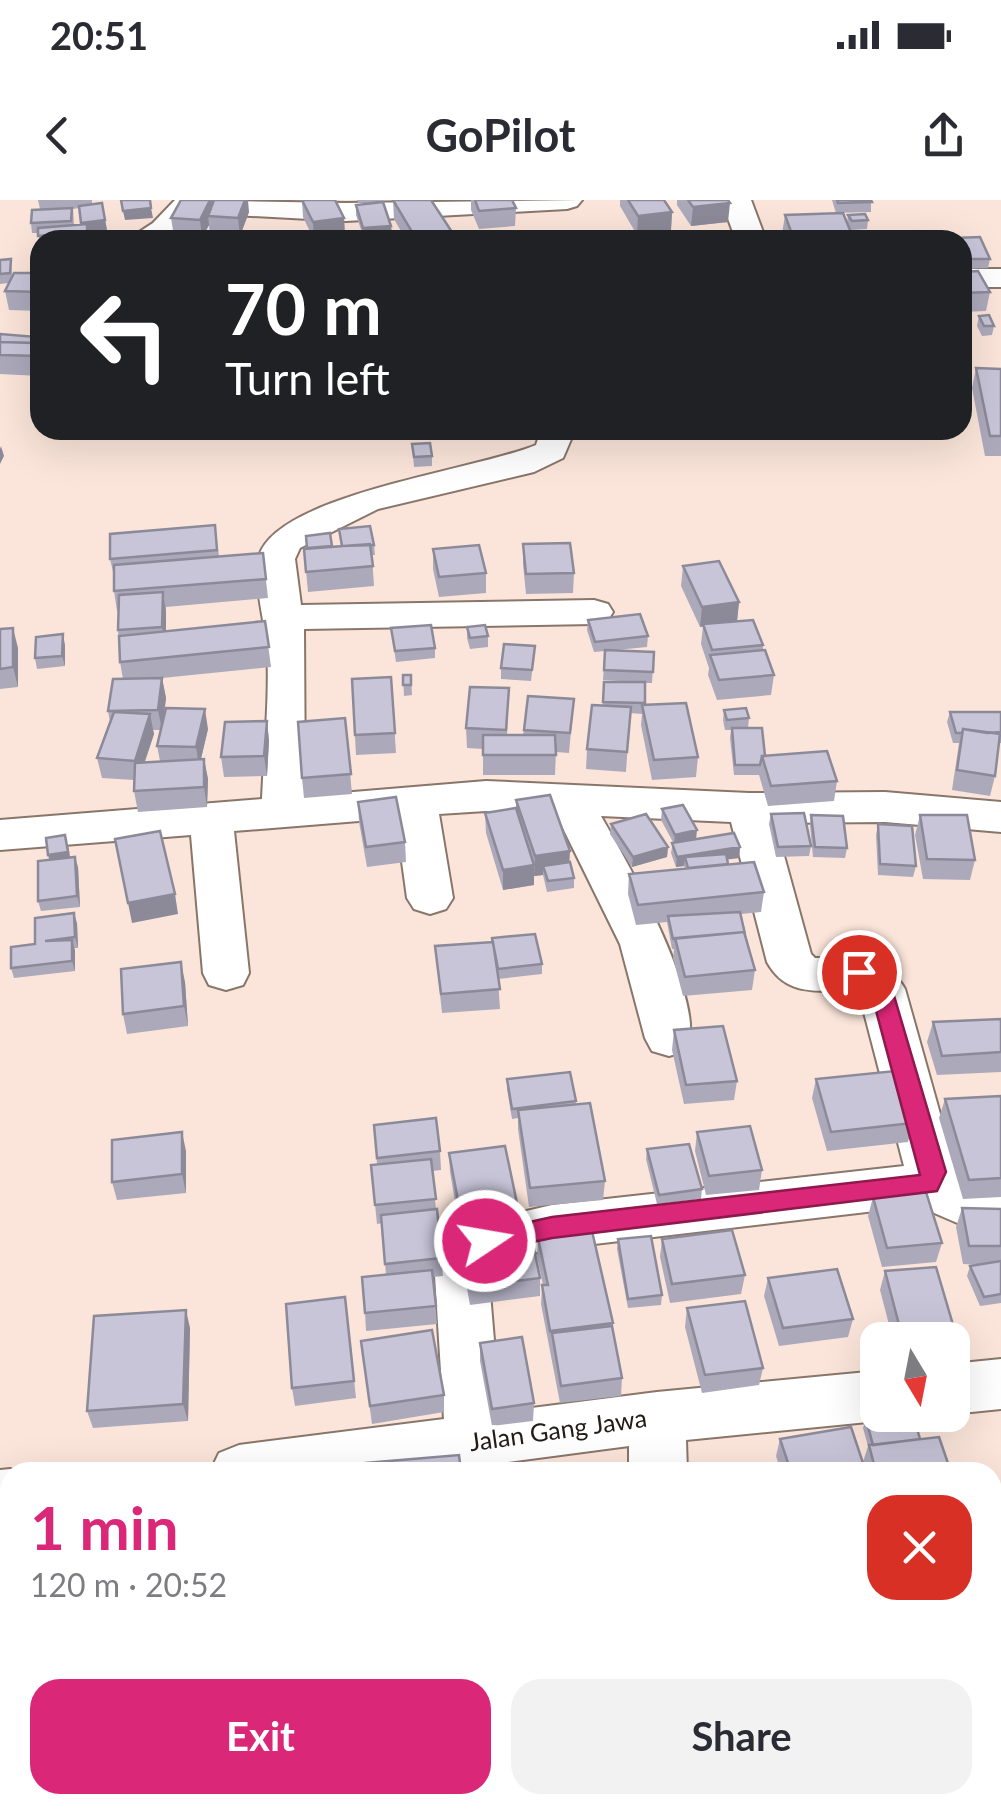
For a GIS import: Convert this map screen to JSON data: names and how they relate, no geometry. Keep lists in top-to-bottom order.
{
  "streets": {
    "street": ["Jalan Gang Jawa"]
  },
  "north": "bottom",
  "page": {
    "status": "20:51",
    "header": "GoPilot",
    "turn": ["70 m", "Turn left"],
    "heading": ["1 min", "120 m · 20:52"],
    "buttons": ["Exit", "Share"]
  }
}
